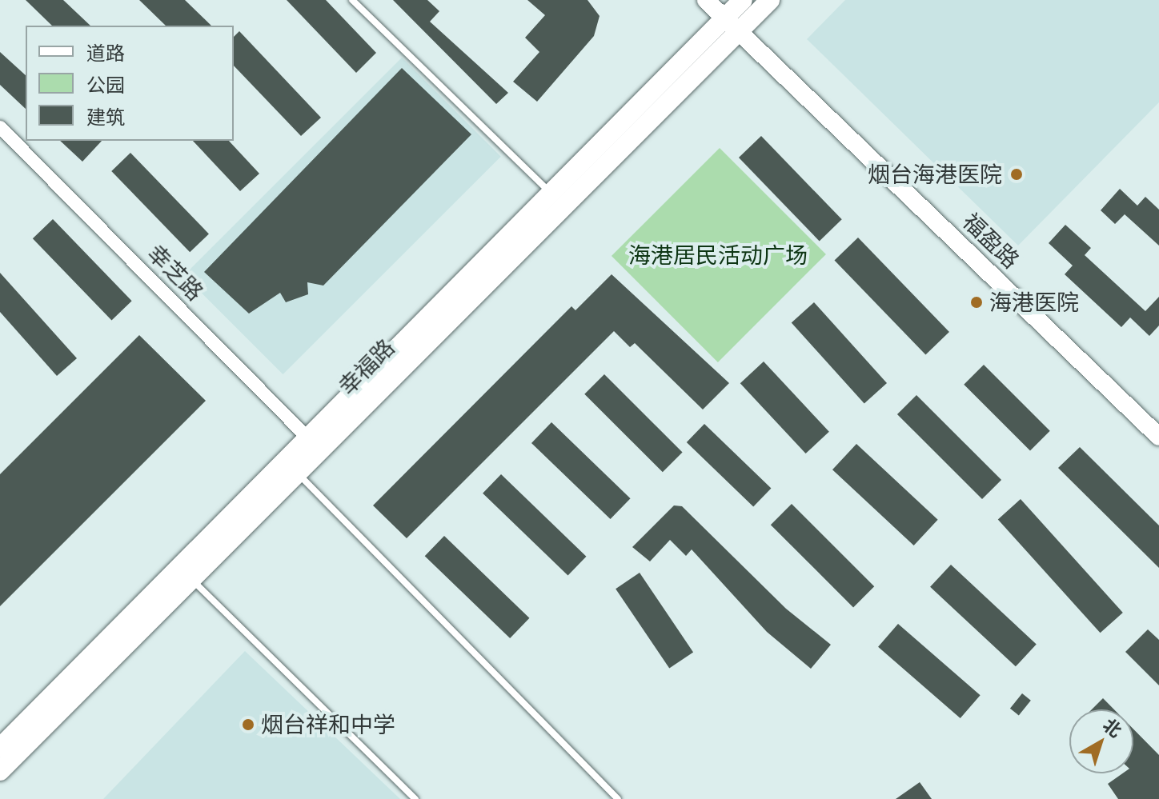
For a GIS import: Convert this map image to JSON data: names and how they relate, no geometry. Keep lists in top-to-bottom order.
{
  "streets": {
    "main road": ["幸福路"],
    "street": ["福盈路", "幸芝路"]
  },
  "crossings": [
    ["福盈路", "幸福路"],
    ["幸芝路", "幸福路"]
  ],
  "parks": ["海港居民活动广场"],
  "places": ["烟台海港医院", "海港医院", "烟台祥和中学"],
  "legend": ["道路", "公园", "建筑"],
  "north": "top right"
}
